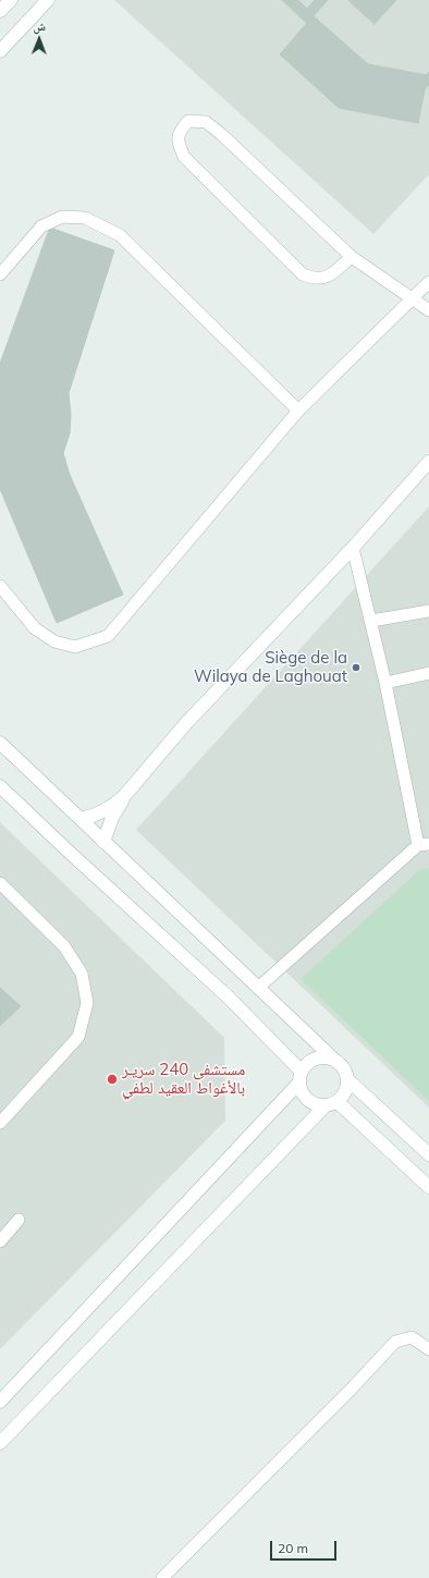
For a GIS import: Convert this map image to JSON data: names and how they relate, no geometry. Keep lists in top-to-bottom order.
{
  "places": ["Siège de la Wilaya de Laghouat", "مستشفى 240 سريـر بالأغواط العقيد لطفي"],
  "scale_bar": "20 m",
  "north": "top"
}
